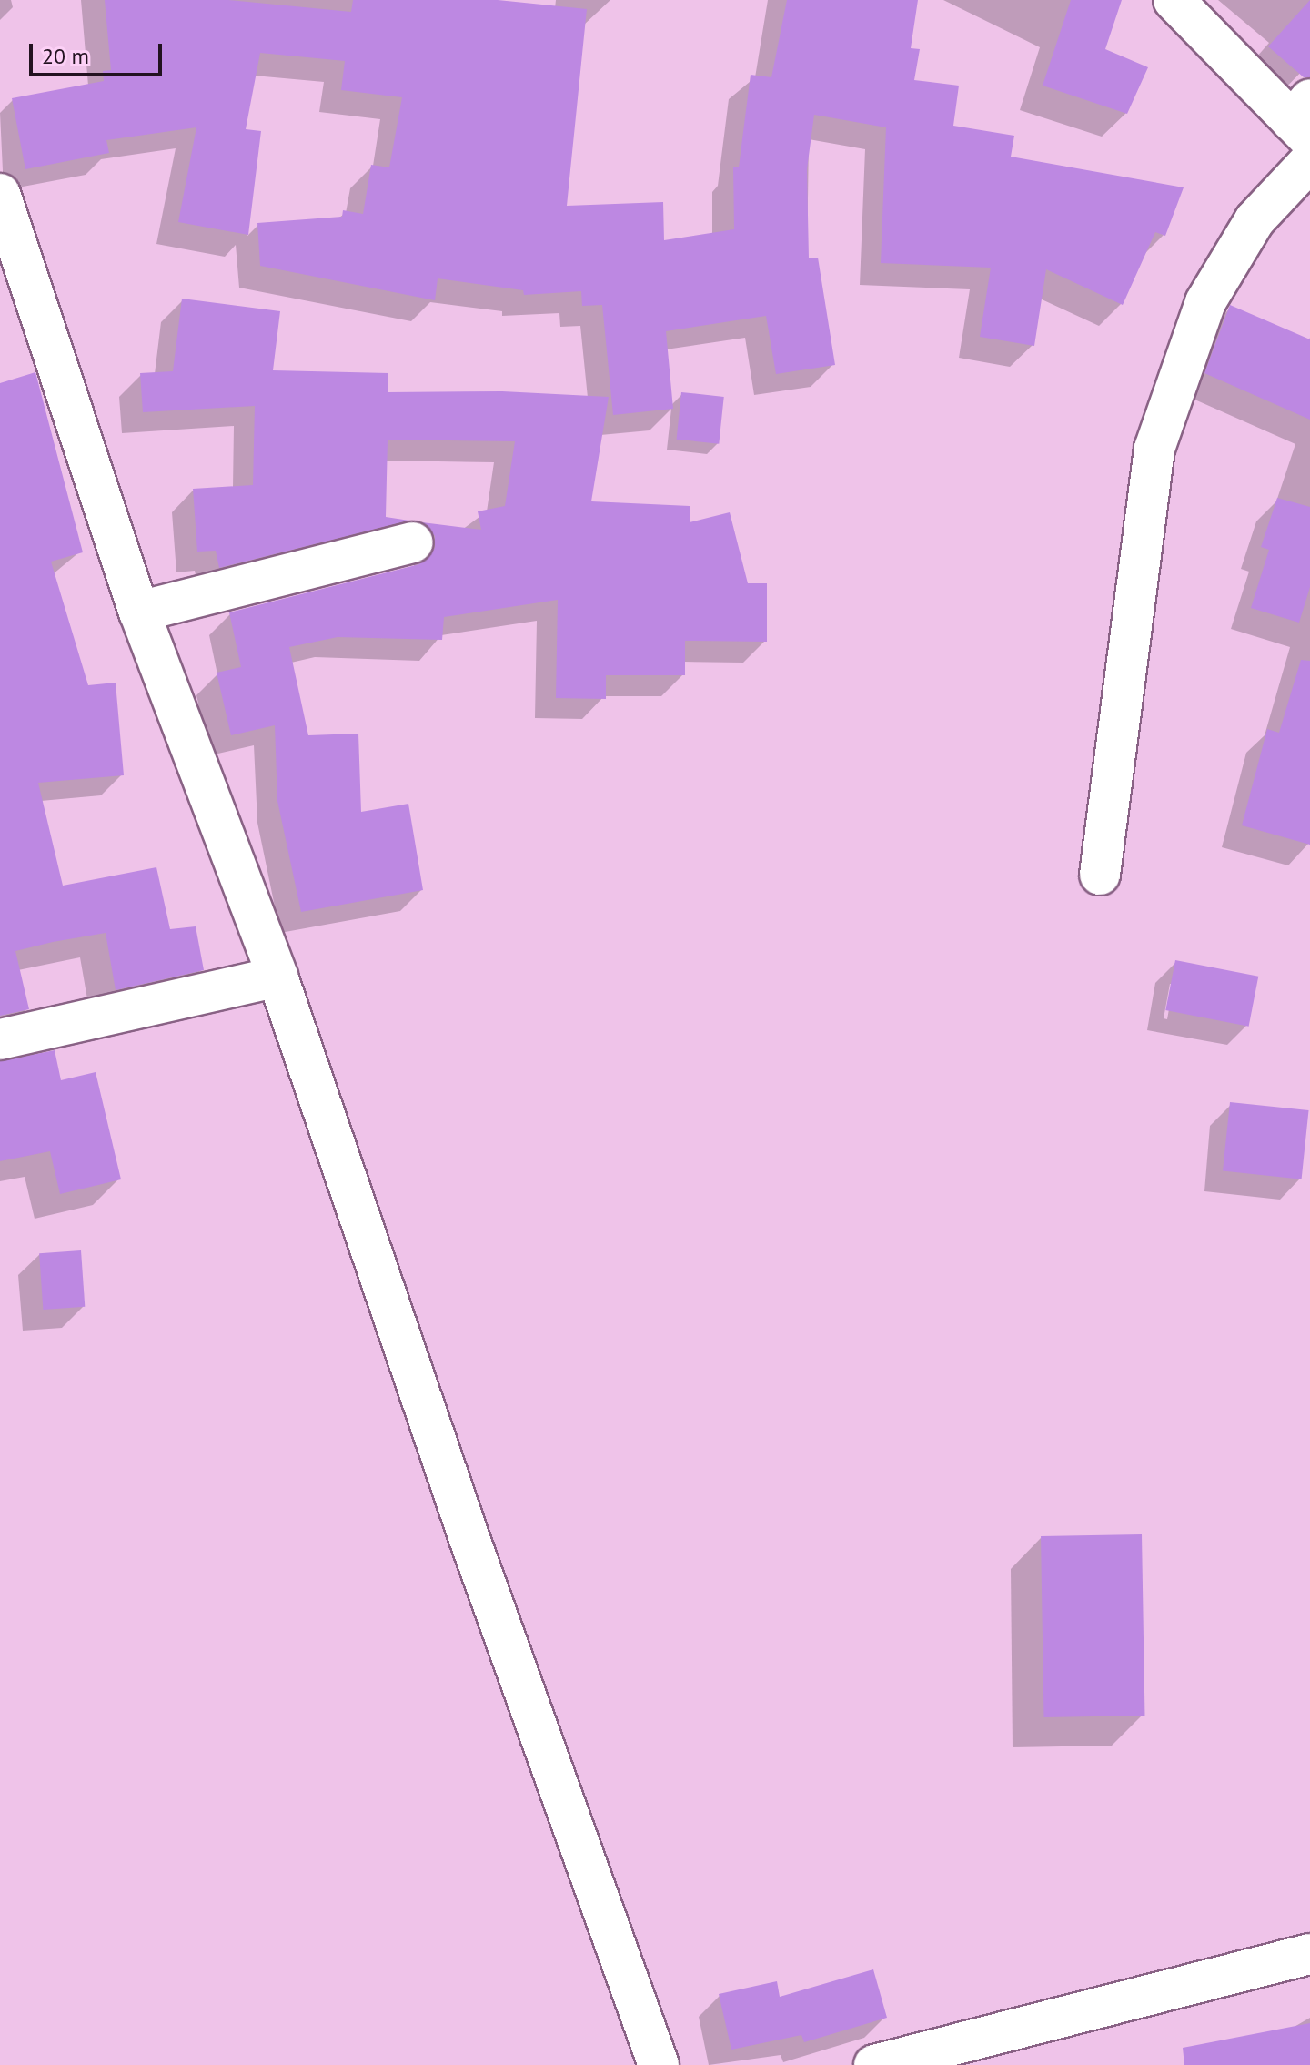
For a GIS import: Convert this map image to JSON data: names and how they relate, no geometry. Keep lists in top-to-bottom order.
{
  "scale_bar": "20 m"
}
